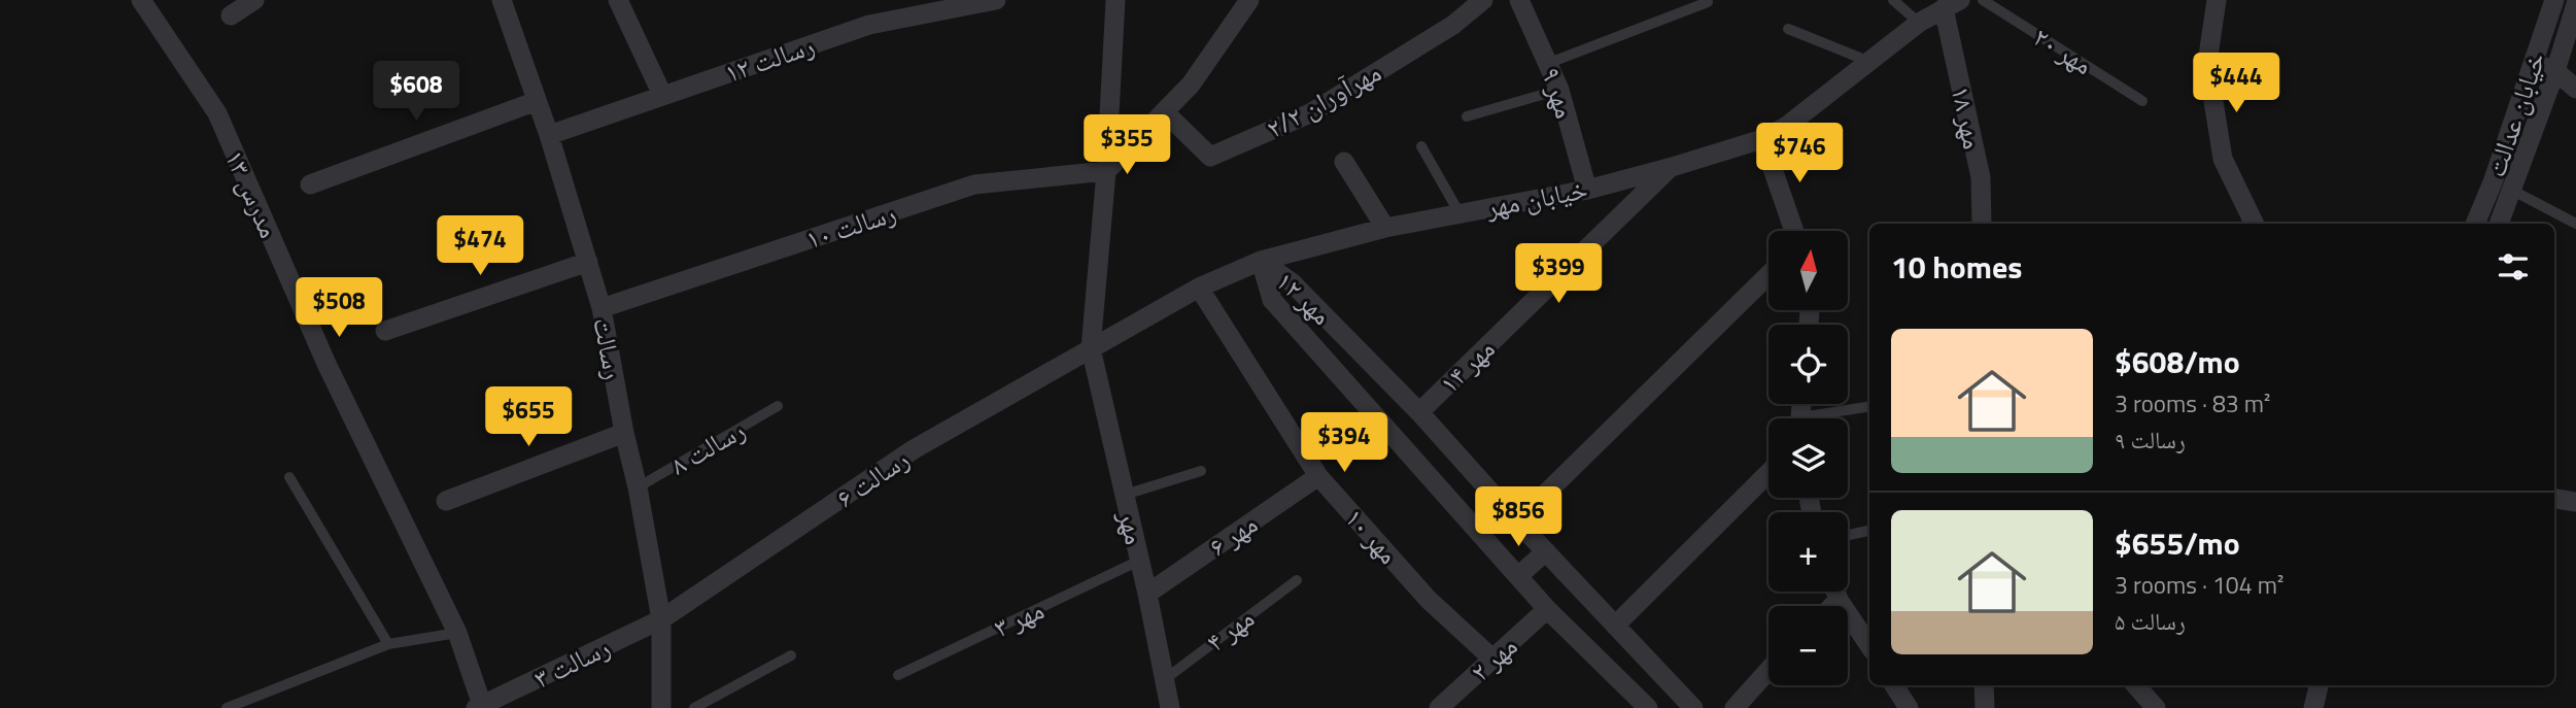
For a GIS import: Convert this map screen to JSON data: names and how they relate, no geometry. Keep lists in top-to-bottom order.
{
  "streets": {
    "street": [
      "رسالت ۱۲",
      "مهر ۹",
      "مهرآوران ۲/۲",
      "خیابان عدالت",
      "مهر ۱۸",
      "مدرس ۱۳",
      "خیابان مهر",
      "رسالت ۱۰",
      "مهر ۱۲",
      "رسالت",
      "مهر ۱۴",
      "رسالت ۶",
      "مهر",
      "مهر ۶",
      "مهر ۱۰",
      "مهر ۲",
      "رسالت ۳"
    ],
    "lane": [
      "مهر ۲۰",
      "رسالت ۸",
      "مهر ۳",
      "مهر ۴"
    ]
  },
  "crossings": [
    ["رسالت ۱۲", "رسالت"],
    ["مهر ۹", "خیابان مهر"],
    ["مهر ۱۸", "خیابان مهر"],
    ["مدرس ۱۳", "رسالت ۳"],
    ["خیابان مهر", "مهر ۱۲"],
    ["خیابان مهر", "مهر ۱۴"],
    ["خیابان مهر", "رسالت ۶"],
    ["خیابان مهر", "مهر"],
    ["خیابان مهر", "مهر ۱۰"],
    ["رسالت ۱۰", "رسالت"],
    ["رسالت ۱۰", "مهر"],
    ["مهر ۱۲", "مهر ۱۴"],
    ["مهر ۱۲", "مهر ۲"],
    ["رسالت", "رسالت ۸"],
    ["رسالت", "رسالت ۶"],
    ["رسالت", "رسالت ۳"],
    ["رسالت ۶", "مهر"],
    ["رسالت ۶", "رسالت ۳"],
    ["مهر", "مهر ۶"],
    ["مهر", "مهر ۳"],
    ["مهر", "مهر ۴"],
    ["مهر ۶", "مهر ۱۰"],
    ["مهر ۱۰", "مهر ۲"]
  ],
  "north": "top",
  "page": {
    "price": [
      "$444",
      "$608",
      "$355",
      "$746",
      "$474",
      "$399",
      "$508",
      "$655",
      "$394",
      "$856"
    ],
    "heading": "10 homes",
    "map_buttons": ["+", "−"],
    "list": [
      {
        "name": "$608/mo",
        "note": "3 rooms · 83 m² · رسالت ۹"
      },
      {
        "name": "$655/mo",
        "note": "3 rooms · 104 m² · رسالت ۵"
      }
    ]
  }
}
